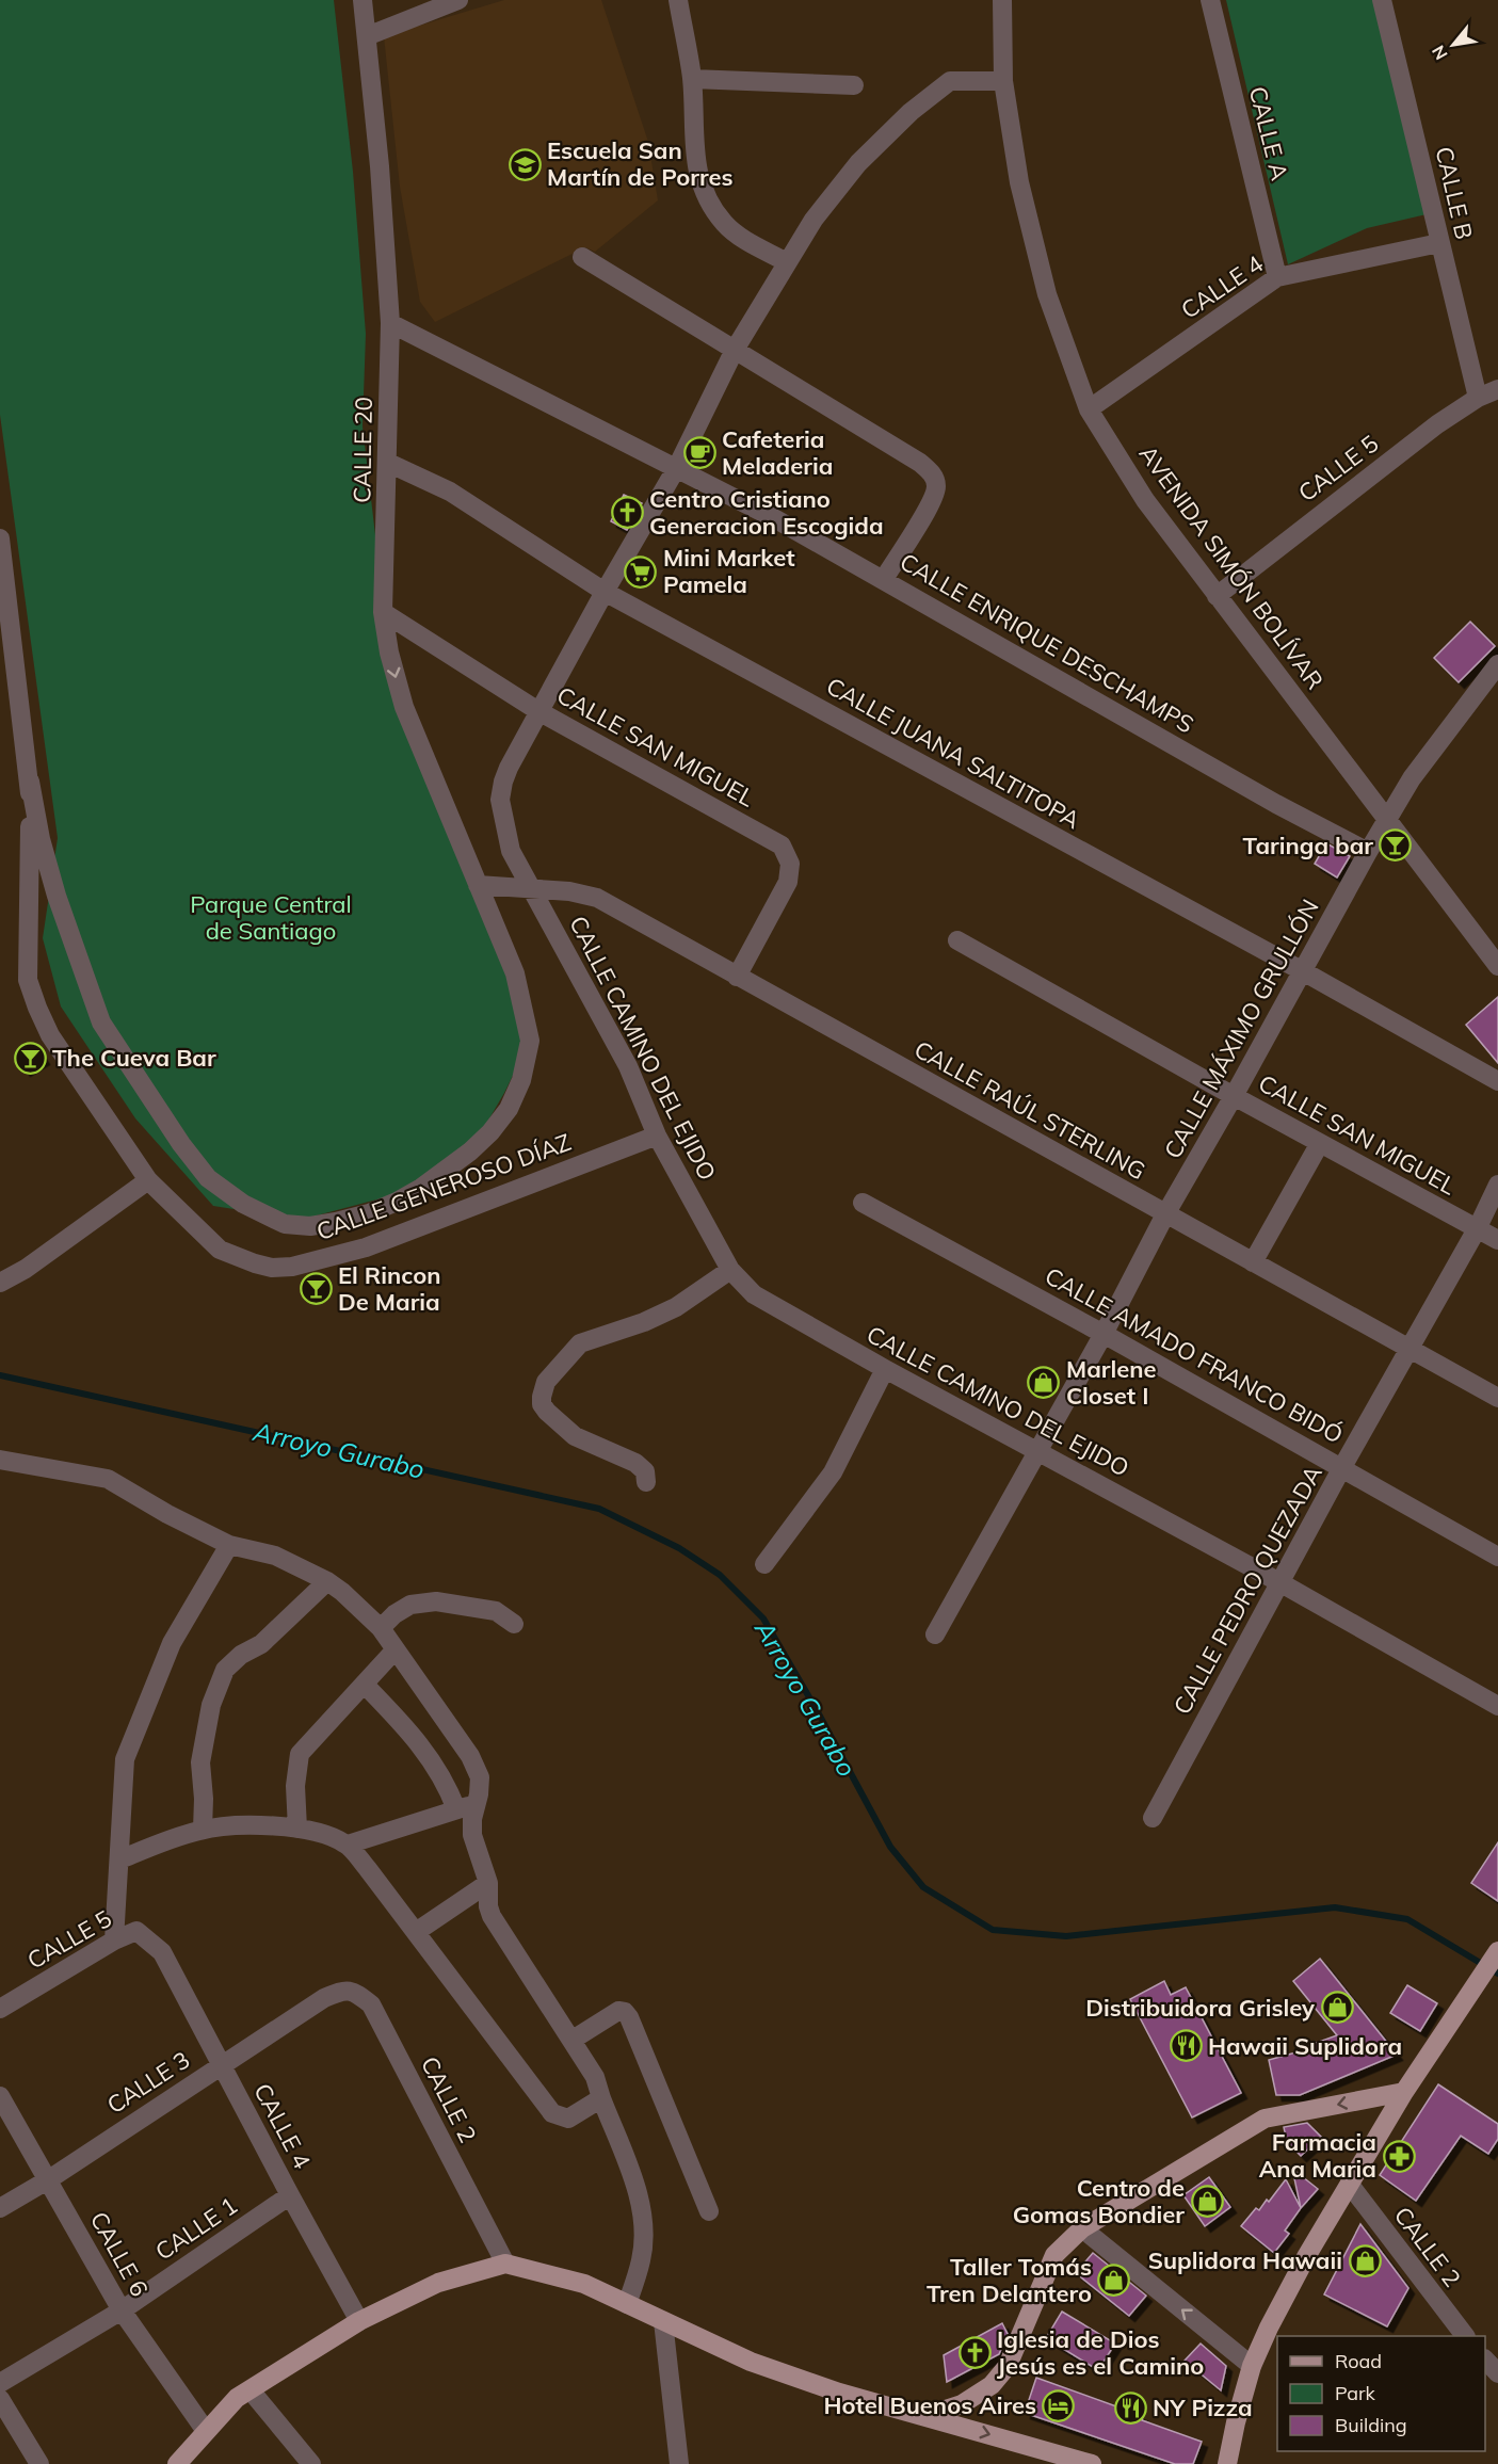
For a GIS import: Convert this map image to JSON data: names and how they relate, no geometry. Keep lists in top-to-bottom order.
{
  "streets": {
    "street": [
      "CALLE A",
      "CALLE B",
      "CALLE 4",
      "CALLE 20",
      "CALLE 5",
      "AVENIDA SIMÓN BOLÍVAR",
      "CALLE ENRIQUE DESCHAMPS",
      "CALLE SAN MIGUEL",
      "CALLE JUANA SALTITOPA",
      "CALLE MÁXIMO GRULLÓN",
      "CALLE CAMINO DEL EJIDO",
      "CALLE RAÚL STERLING",
      "CALLE GENEROSO DÍAZ",
      "CALLE AMADO FRANCO BIDÓ",
      "CALLE PEDRO QUEZADA",
      "CALLE 3",
      "CALLE 2",
      "CALLE 1",
      "CALLE 6"
    ]
  },
  "crossings": [
    ["CALLE A", "CALLE 4"],
    ["CALLE B", "CALLE 4"],
    ["CALLE B", "CALLE 5"],
    ["CALLE 4", "CALLE 5"],
    ["CALLE 4", "AVENIDA SIMÓN BOLÍVAR"],
    ["CALLE 4", "CALLE 3"],
    ["CALLE 4", "CALLE 1"],
    ["CALLE 20", "CALLE ENRIQUE DESCHAMPS"],
    ["CALLE 20", "CALLE SAN MIGUEL"],
    ["CALLE 20", "CALLE JUANA SALTITOPA"],
    ["CALLE 20", "CALLE RAÚL STERLING"],
    ["CALLE 20", "CALLE GENEROSO DÍAZ"],
    ["CALLE 5", "AVENIDA SIMÓN BOLÍVAR"],
    ["AVENIDA SIMÓN BOLÍVAR", "CALLE MÁXIMO GRULLÓN"],
    ["AVENIDA SIMÓN BOLÍVAR", "CALLE CAMINO DEL EJIDO"],
    ["CALLE ENRIQUE DESCHAMPS", "CALLE MÁXIMO GRULLÓN"],
    ["CALLE ENRIQUE DESCHAMPS", "CALLE CAMINO DEL EJIDO"],
    ["CALLE SAN MIGUEL", "CALLE MÁXIMO GRULLÓN"],
    ["CALLE SAN MIGUEL", "CALLE CAMINO DEL EJIDO"],
    ["CALLE SAN MIGUEL", "CALLE RAÚL STERLING"],
    ["CALLE SAN MIGUEL", "CALLE PEDRO QUEZADA"],
    ["CALLE JUANA SALTITOPA", "CALLE MÁXIMO GRULLÓN"],
    ["CALLE JUANA SALTITOPA", "CALLE CAMINO DEL EJIDO"],
    ["CALLE MÁXIMO GRULLÓN", "CALLE CAMINO DEL EJIDO"],
    ["CALLE MÁXIMO GRULLÓN", "CALLE RAÚL STERLING"],
    ["CALLE MÁXIMO GRULLÓN", "CALLE AMADO FRANCO BIDÓ"],
    ["CALLE CAMINO DEL EJIDO", "CALLE RAÚL STERLING"],
    ["CALLE CAMINO DEL EJIDO", "CALLE GENEROSO DÍAZ"],
    ["CALLE CAMINO DEL EJIDO", "CALLE PEDRO QUEZADA"],
    ["CALLE RAÚL STERLING", "CALLE PEDRO QUEZADA"],
    ["CALLE AMADO FRANCO BIDÓ", "CALLE PEDRO QUEZADA"],
    ["CALLE 3", "CALLE 2"],
    ["CALLE 3", "CALLE 6"],
    ["CALLE 1", "CALLE 6"]
  ],
  "water": ["Arroyo Gurabo"],
  "parks": ["Parque Central de Santiago"],
  "places": {
    "school or university": ["Escuela San Martín de Porres"],
    "cafe": ["Cafeteria Meladeria"],
    "church": ["Centro Cristiano Generacion Escogida", "Iglesia de Dios Jesús es el Camino"],
    "supermarket": ["Mini Market Pamela"],
    "bar": ["Taringa bar", "The Cueva Bar", "El Rincon De Maria"],
    "shop": [
      "Marlene Closet I",
      "Distribuidora Grisley",
      "Centro de Gomas Bondier",
      "Suplidora Hawaii",
      "Taller Tomás Tren Delantero"
    ],
    "restaurant": ["Hawaii Suplidora", "NY Pizza"],
    "pharmacy": ["Farmacia Ana Maria"],
    "hotel": ["Hotel Buenos Aires"]
  },
  "legend": ["Road", "Park", "Building"],
  "north": "bottom left"
}
